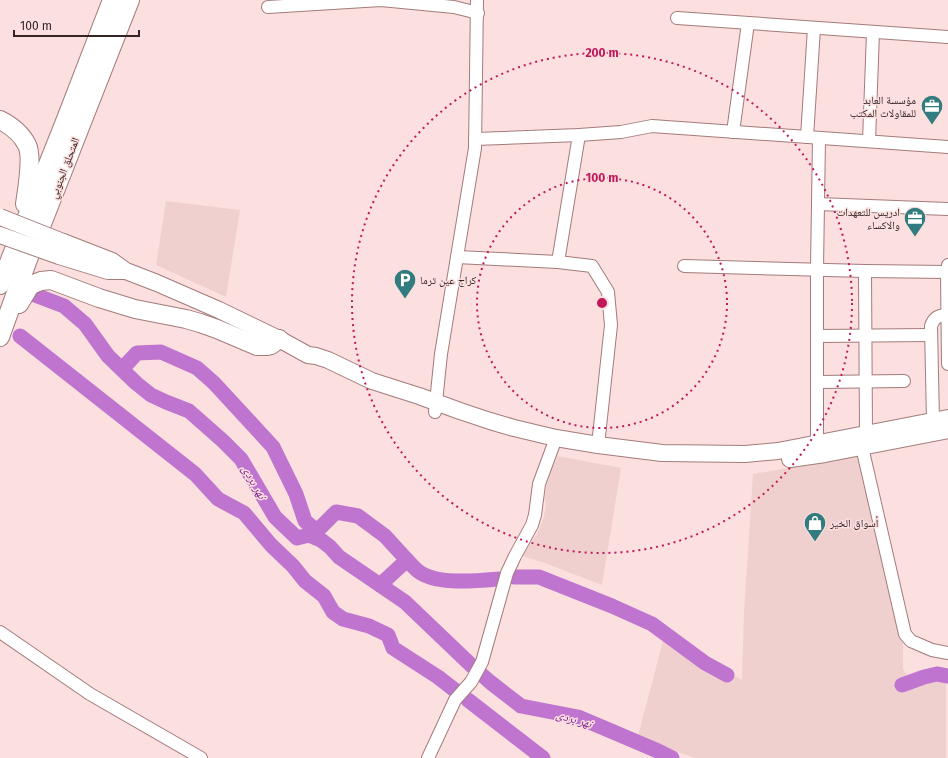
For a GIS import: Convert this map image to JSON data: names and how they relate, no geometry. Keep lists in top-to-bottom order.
{
  "streets": {
    "highway": ["المتحلق الجنوبي"]
  },
  "water": ["نهر بردى"],
  "places": {
    "office": ["مؤسسة العابد للمقاولات المكتب", "ادريس للتعهدات والاكساء"],
    "parking": ["كراج عين ترما"],
    "shop": ["أسواق الخير"]
  },
  "scale_bar": "100 m",
  "rings": ["200 m", "100 m"]
}
